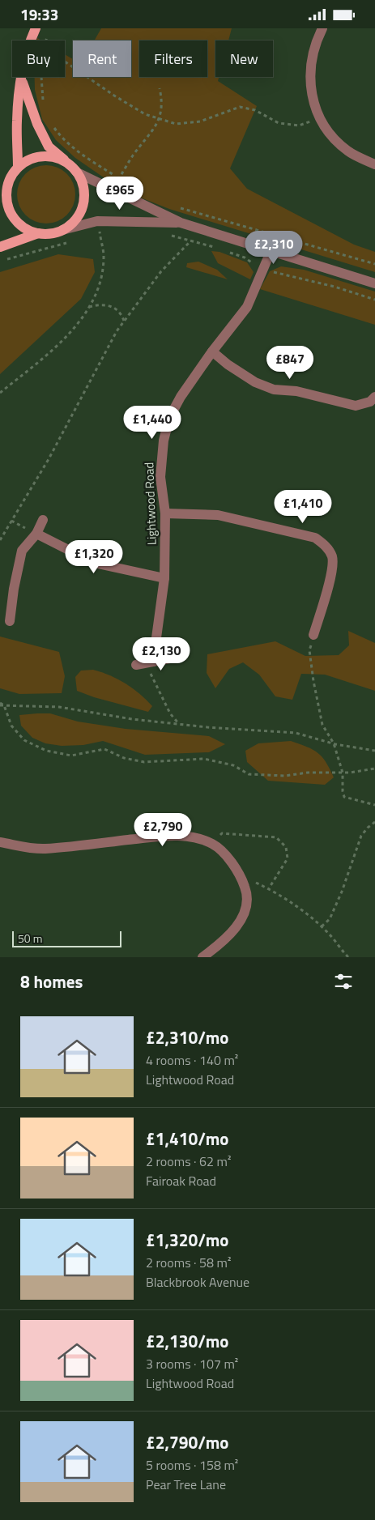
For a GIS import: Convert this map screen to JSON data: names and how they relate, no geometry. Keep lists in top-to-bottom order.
{
  "streets": {
    "street": ["Lightwood Road"]
  },
  "scale_bar": "50 m",
  "page": {
    "status": "19:33",
    "chip": [
      "Buy",
      "Rent",
      "Filters",
      "New"
    ],
    "price": [
      "£965",
      "£2,310",
      "£847",
      "£1,440",
      "£1,410",
      "£1,320",
      "£2,130",
      "£2,790"
    ],
    "scale": "50 m",
    "heading": "8 homes",
    "list": [
      {
        "name": "£2,310/mo",
        "note": "4 rooms · 140 m² · Lightwood Road"
      },
      {
        "name": "£1,410/mo",
        "note": "2 rooms · 62 m² · Fairoak Road"
      },
      {
        "name": "£1,320/mo",
        "note": "2 rooms · 58 m² · Blackbrook Avenue"
      },
      {
        "name": "£2,130/mo",
        "note": "3 rooms · 107 m² · Lightwood Road"
      },
      {
        "name": "£2,790/mo",
        "note": "5 rooms · 158 m² · Pear Tree Lane"
      }
    ]
  }
}
